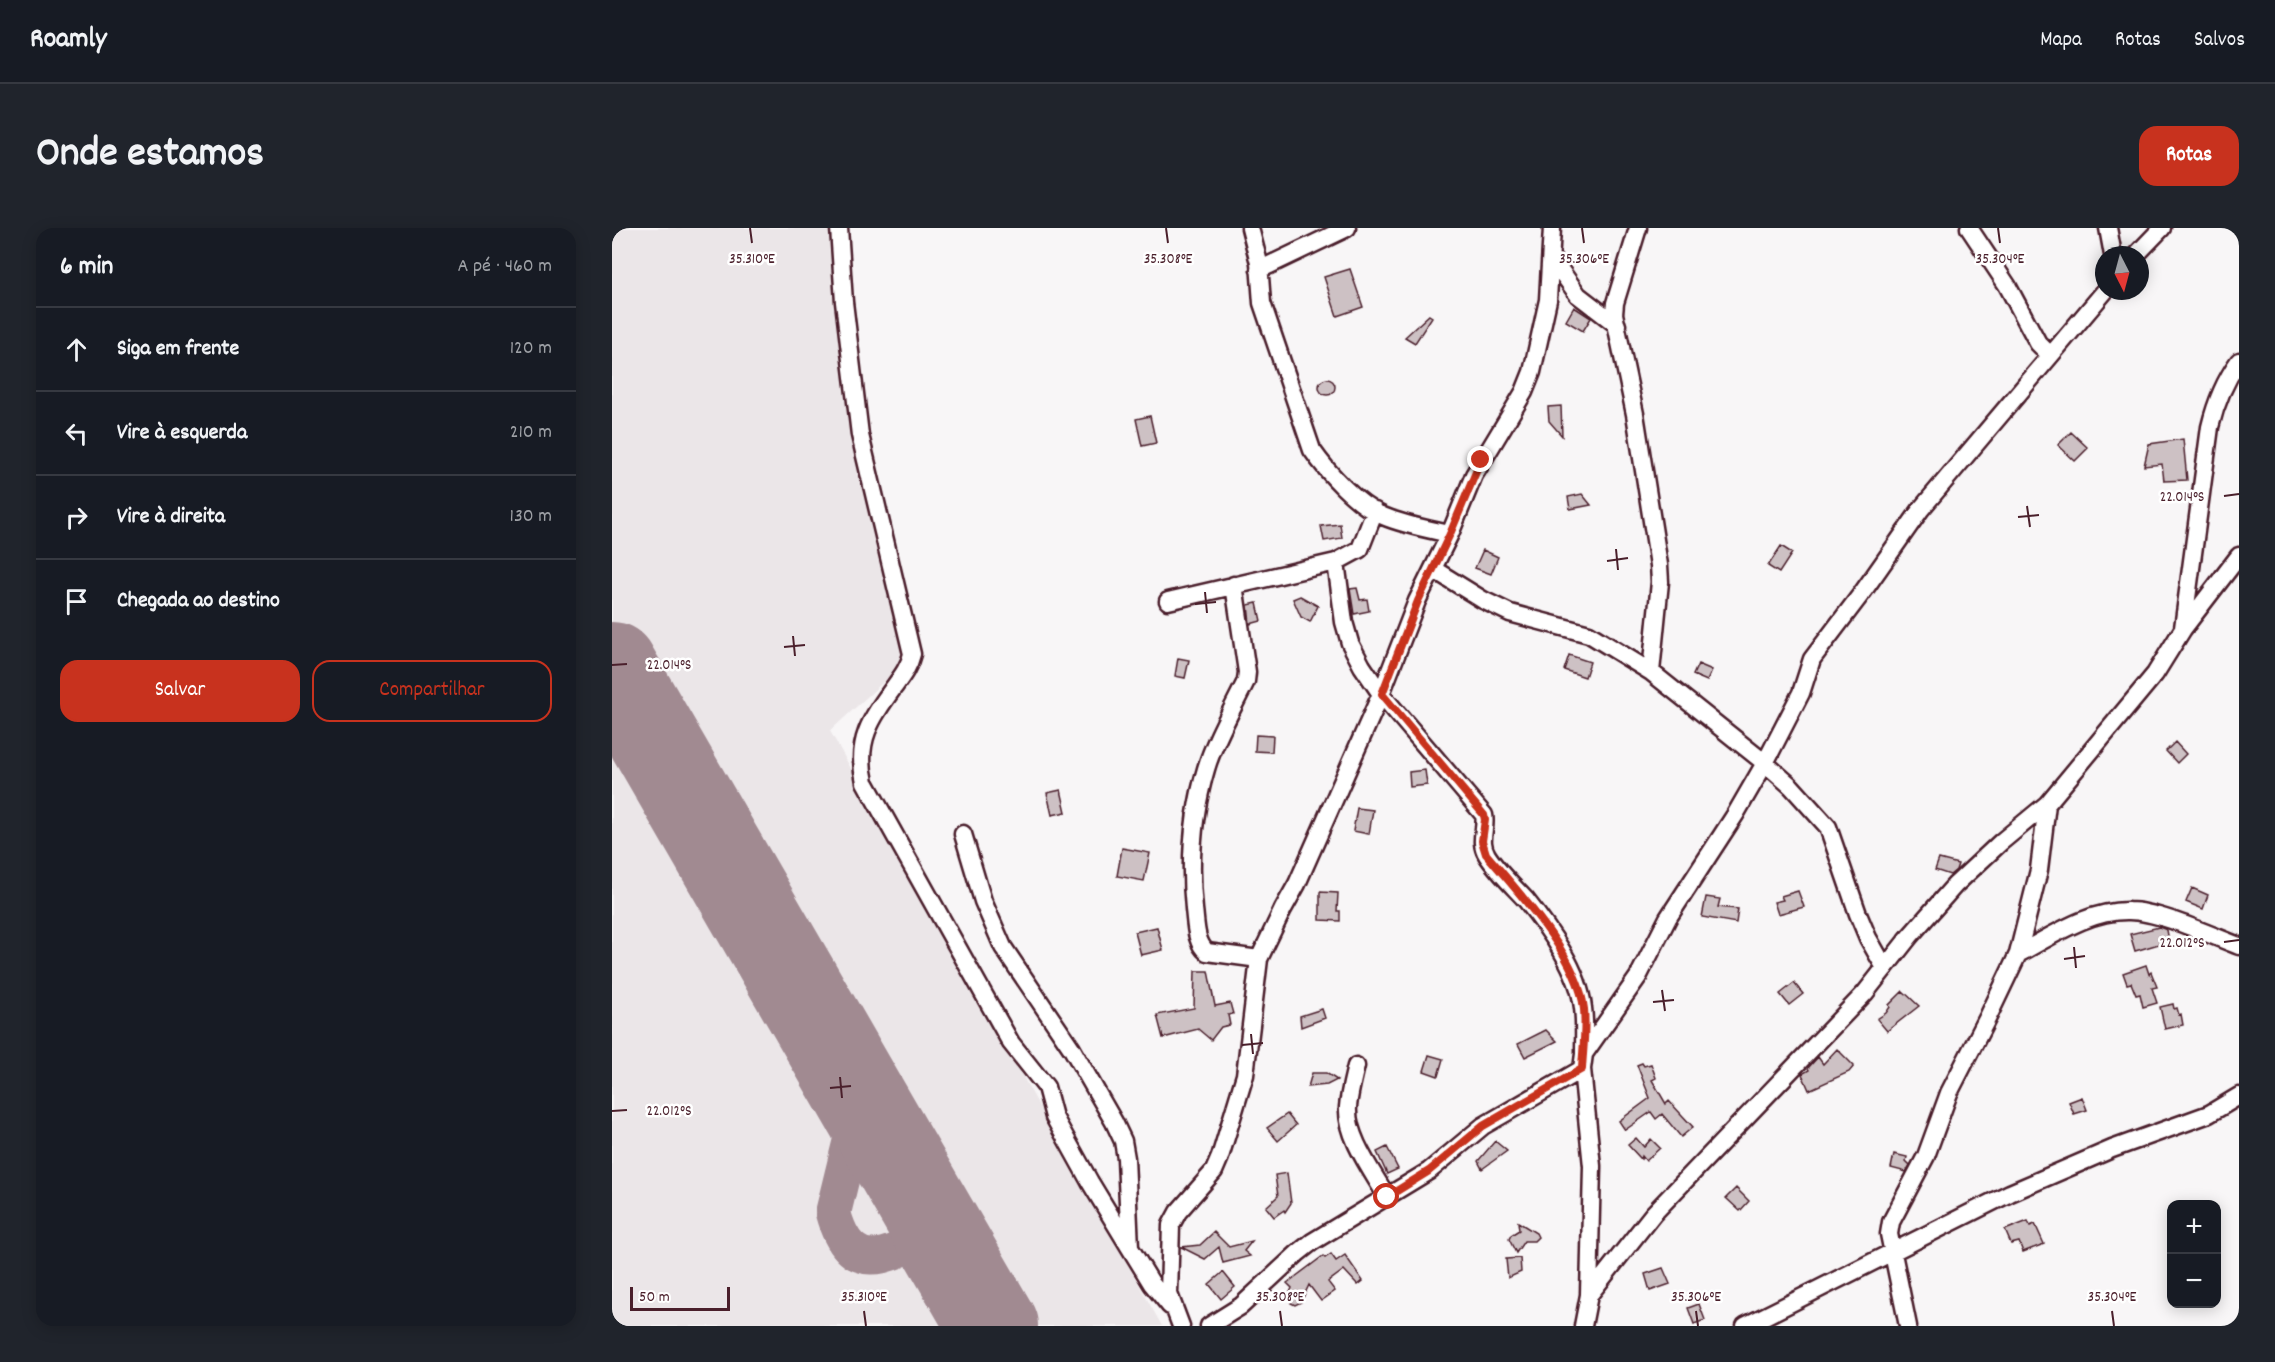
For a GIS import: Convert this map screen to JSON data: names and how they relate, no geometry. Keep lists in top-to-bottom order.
{
  "scale_bar": "50 m",
  "north": "bottom",
  "page": {
    "header": "Roamly",
    "nav": ["Mapa", "Rotas", "Salvos"],
    "title": "Onde estamos",
    "buttons": [
      "Rotas",
      ["Salvar", "Compartilhar"]
    ],
    "heading": ["6 min", "A pé · 460 m"],
    "list": [
      ["Siga em frente", "120 m"],
      ["Vire à esquerda", "210 m"],
      ["Vire à direita", "130 m"],
      "Chegada ao destino"
    ],
    "map_buttons": ["+", "−"],
    "scale": "50 m"
  },
  "coordinates": [
    "35.310°E",
    "35.308°E",
    "35.306°E",
    "35.304°E",
    "22.014°S",
    "22.012°S"
  ]
}
